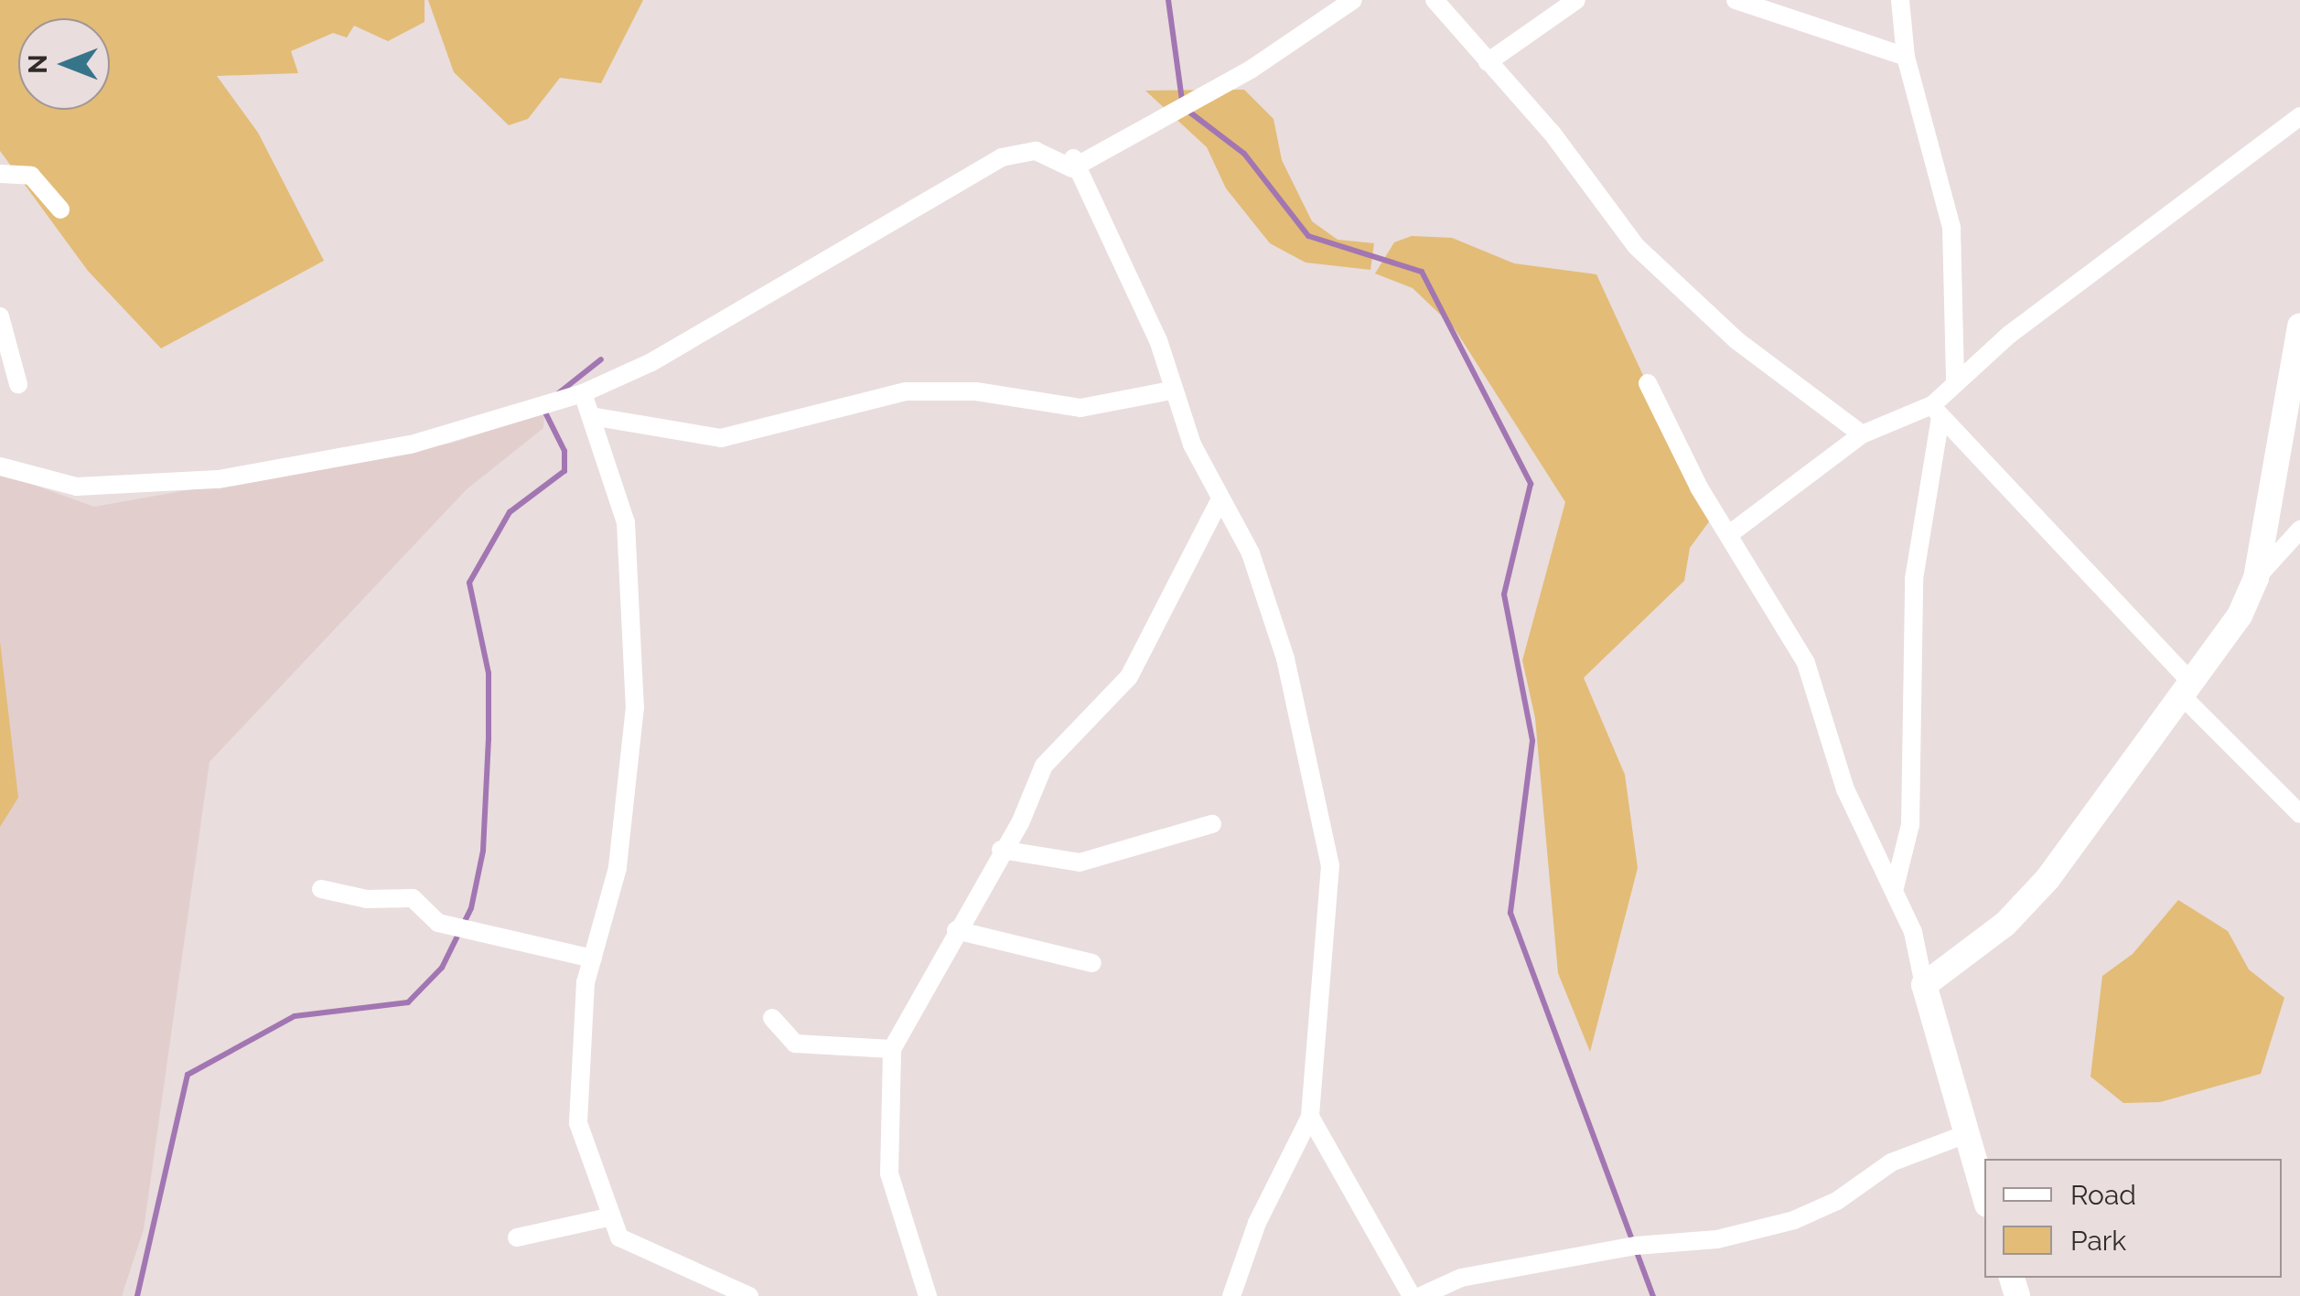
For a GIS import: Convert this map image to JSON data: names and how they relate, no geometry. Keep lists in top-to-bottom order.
{
  "legend": ["Road", "Park"],
  "north": "left"
}
